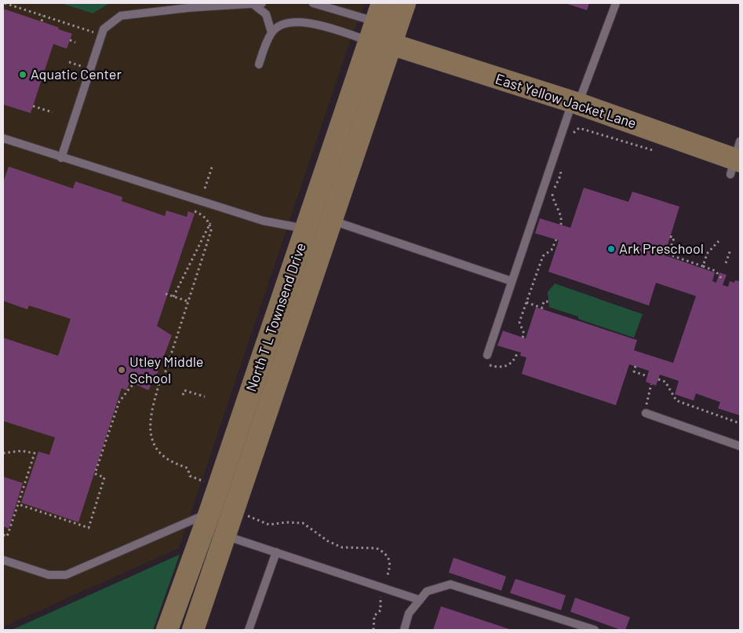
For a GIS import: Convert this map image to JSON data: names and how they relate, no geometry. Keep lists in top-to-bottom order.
{
  "streets": {
    "street": ["East Yellow Jacket Lane", "North T L Townsend Drive"]
  },
  "crossings": [
    ["East Yellow Jacket Lane", "North T L Townsend Drive"]
  ],
  "places": ["Aquatic Center", "Ark Preschool", "Utley Middle School"]
}
